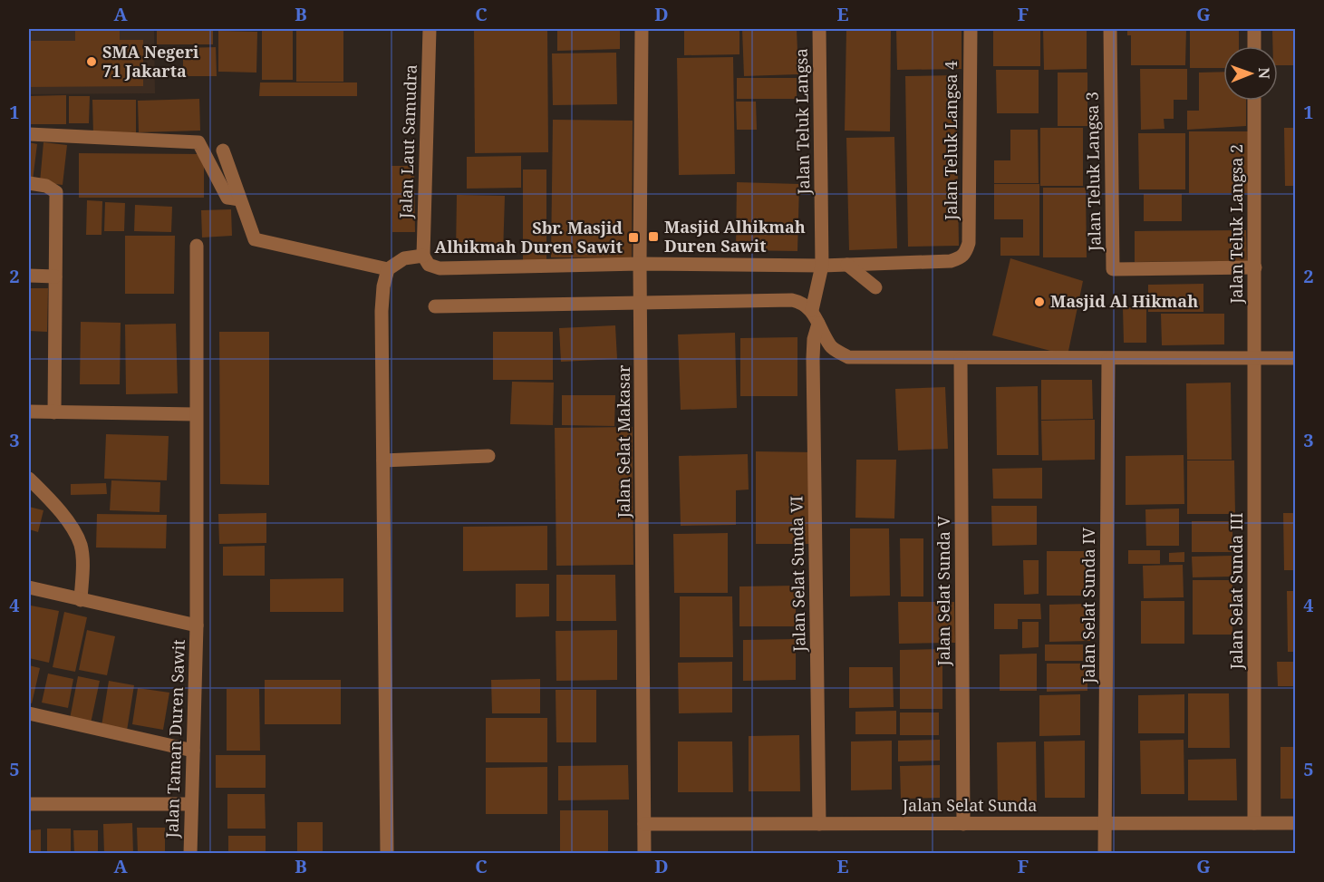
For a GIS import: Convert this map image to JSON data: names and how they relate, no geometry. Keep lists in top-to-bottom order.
{
  "streets": {
    "street": [
      "Jalan Teluk Langsa",
      "Jalan Teluk Langsa 4",
      "Jalan Laut Samudra",
      "Jalan Teluk Langsa 3",
      "Jalan Teluk Langsa 2",
      "Jalan Selat Makasar",
      "Jalan Selat Sunda VI",
      "Jalan Selat Sunda V",
      "Jalan Selat Sunda III",
      "Jalan Selat Sunda IV",
      "Jalan Taman Duren Sawit",
      "Jalan Selat Sunda"
    ]
  },
  "crossings": [
    ["Jalan Teluk Langsa 3", "Jalan Teluk Langsa 2"],
    ["Jalan Teluk Langsa 2", "Jalan Selat Sunda III"],
    ["Jalan Selat Makasar", "Jalan Selat Sunda"],
    ["Jalan Selat Sunda VI", "Jalan Selat Sunda"],
    ["Jalan Selat Sunda V", "Jalan Selat Sunda"],
    ["Jalan Selat Sunda III", "Jalan Selat Sunda"],
    ["Jalan Selat Sunda IV", "Jalan Selat Sunda"]
  ],
  "places": {
    "other": ["SMA Negeri 71 Jakarta", "Masjid Al Hikmah"],
    "transit": ["Masjid Alhikmah Duren Sawit", "Sbr. Masjid Alhikmah Duren Sawit"]
  },
  "north": "right",
  "grid": {
    "columns": [
      "A",
      "B",
      "C",
      "D",
      "E",
      "F",
      "G"
    ],
    "rows": [
      "1",
      "2",
      "3",
      "4",
      "5"
    ]
  }
}
